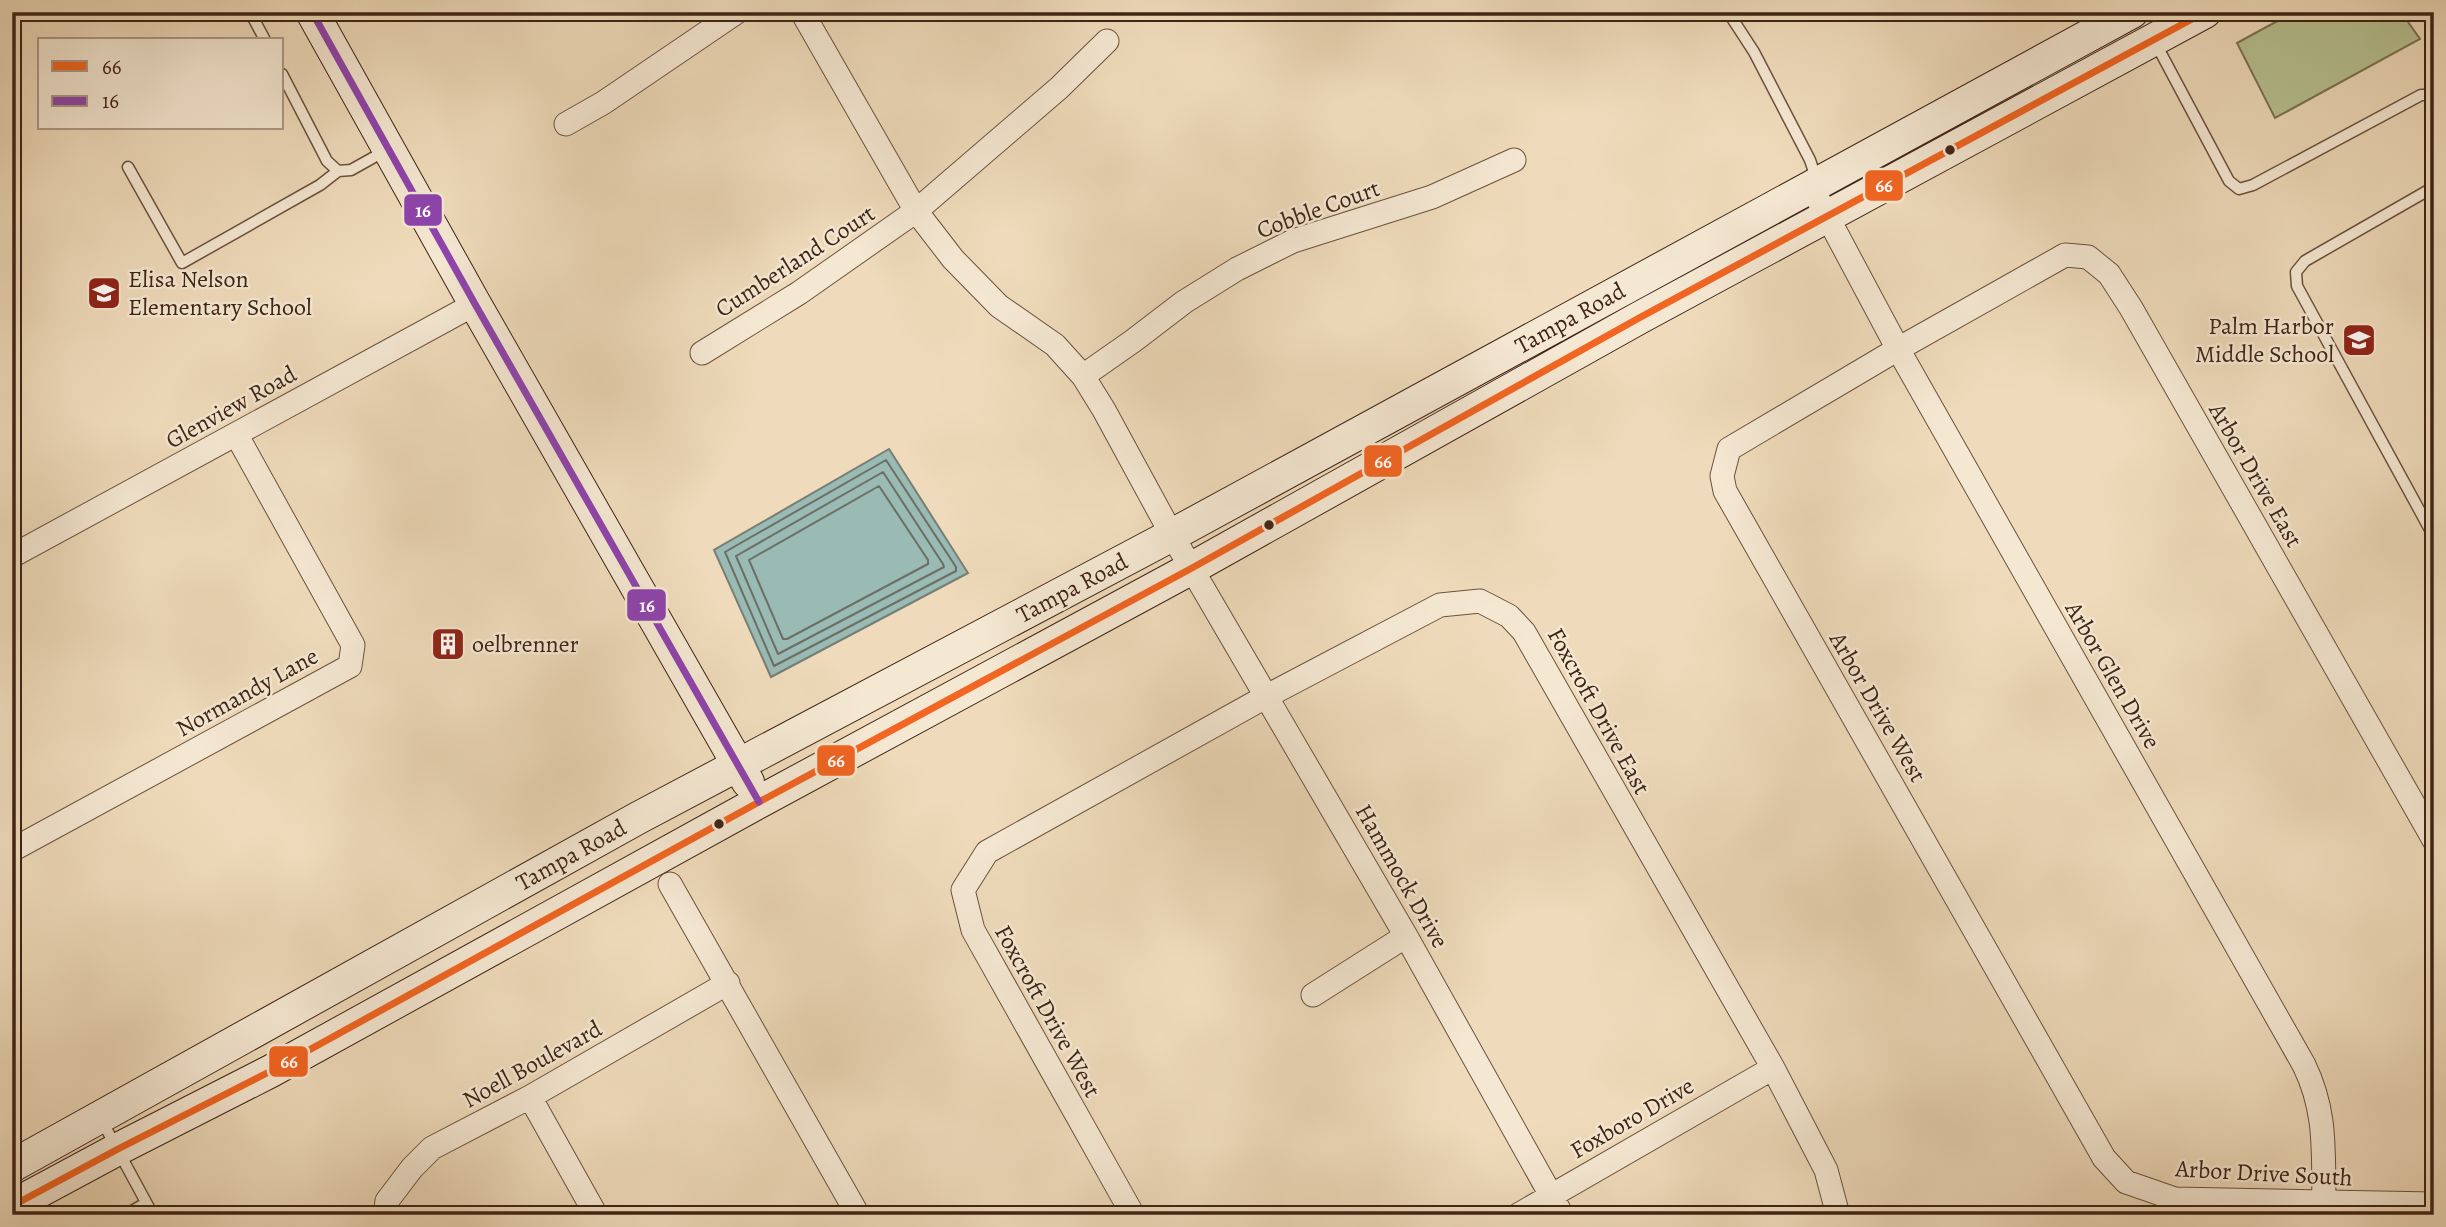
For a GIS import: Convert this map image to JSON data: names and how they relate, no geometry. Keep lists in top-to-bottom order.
{
  "streets": {
    "main road": ["Tampa Road"],
    "street": [
      "Cobble Court",
      "Cumberland Court",
      "Glenview Road",
      "Arbor Drive East",
      "Arbor Glen Drive",
      "Normandy Lane",
      "Arbor Drive West",
      "Foxcroft Drive East",
      "Hammock Drive",
      "Foxcroft Drive West",
      "Noell Boulevard",
      "Foxboro Drive",
      "Arbor Drive South"
    ]
  },
  "crossings": [
    ["Cobble Court", "Hammock Drive"],
    ["Cumberland Court", "Hammock Drive"],
    ["Tampa Road", "Arbor Glen Drive"],
    ["Tampa Road", "Hammock Drive"],
    ["Glenview Road", "Normandy Lane"],
    ["Arbor Drive East", "Arbor Glen Drive"],
    ["Arbor Drive East", "Arbor Drive West"],
    ["Arbor Glen Drive", "Arbor Drive West"],
    ["Arbor Glen Drive", "Arbor Drive South"],
    ["Arbor Drive West", "Arbor Drive South"],
    ["Foxcroft Drive East", "Hammock Drive"],
    ["Foxcroft Drive East", "Foxcroft Drive West"],
    ["Foxcroft Drive East", "Foxboro Drive"],
    ["Hammock Drive", "Foxcroft Drive West"],
    ["Hammock Drive", "Foxboro Drive"]
  ],
  "places": {
    "school or university": ["Elisa Nelson Elementary School", "Palm Harbor Middle School"],
    "building": ["oelbrenner"]
  },
  "lines": ["transit line 66", "transit line 16"],
  "legend": ["66", "16"]
}
